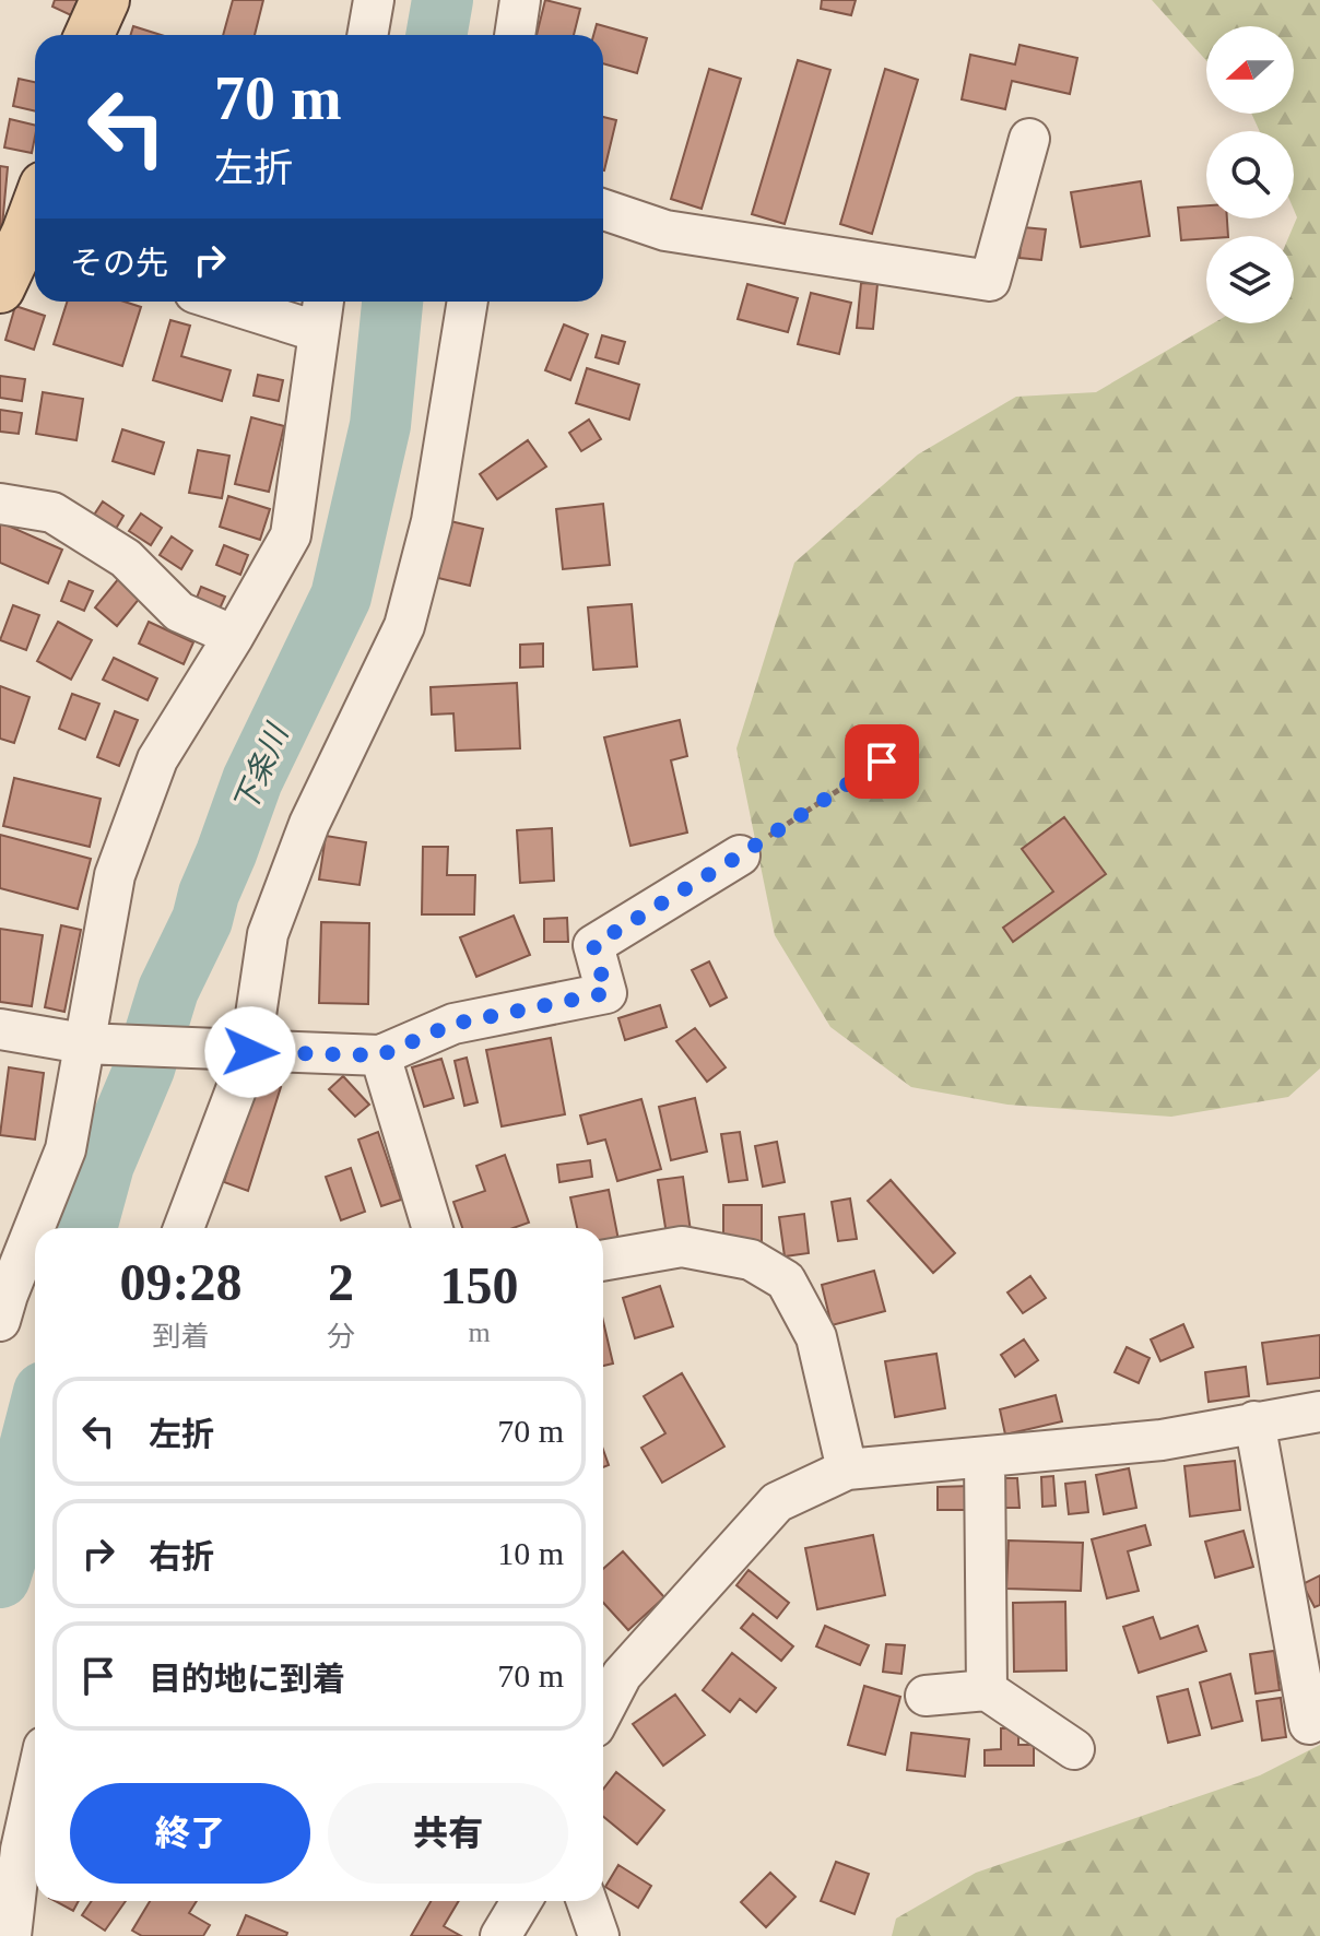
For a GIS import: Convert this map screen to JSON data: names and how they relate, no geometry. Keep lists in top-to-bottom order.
{
  "water": ["下条川"],
  "north": "left",
  "page": {
    "turn": ["70 m", "左折"],
    "then": "その先",
    "eta": [
      "09:28",
      "到着",
      "2",
      "分",
      "150",
      "m"
    ],
    "list": [
      {
        "name": "左折",
        "value": "70 m"
      },
      {
        "name": "右折",
        "value": "10 m"
      },
      {
        "name": "目的地に到着",
        "value": "70 m"
      }
    ],
    "buttons": ["終了", "共有"]
  }
}
